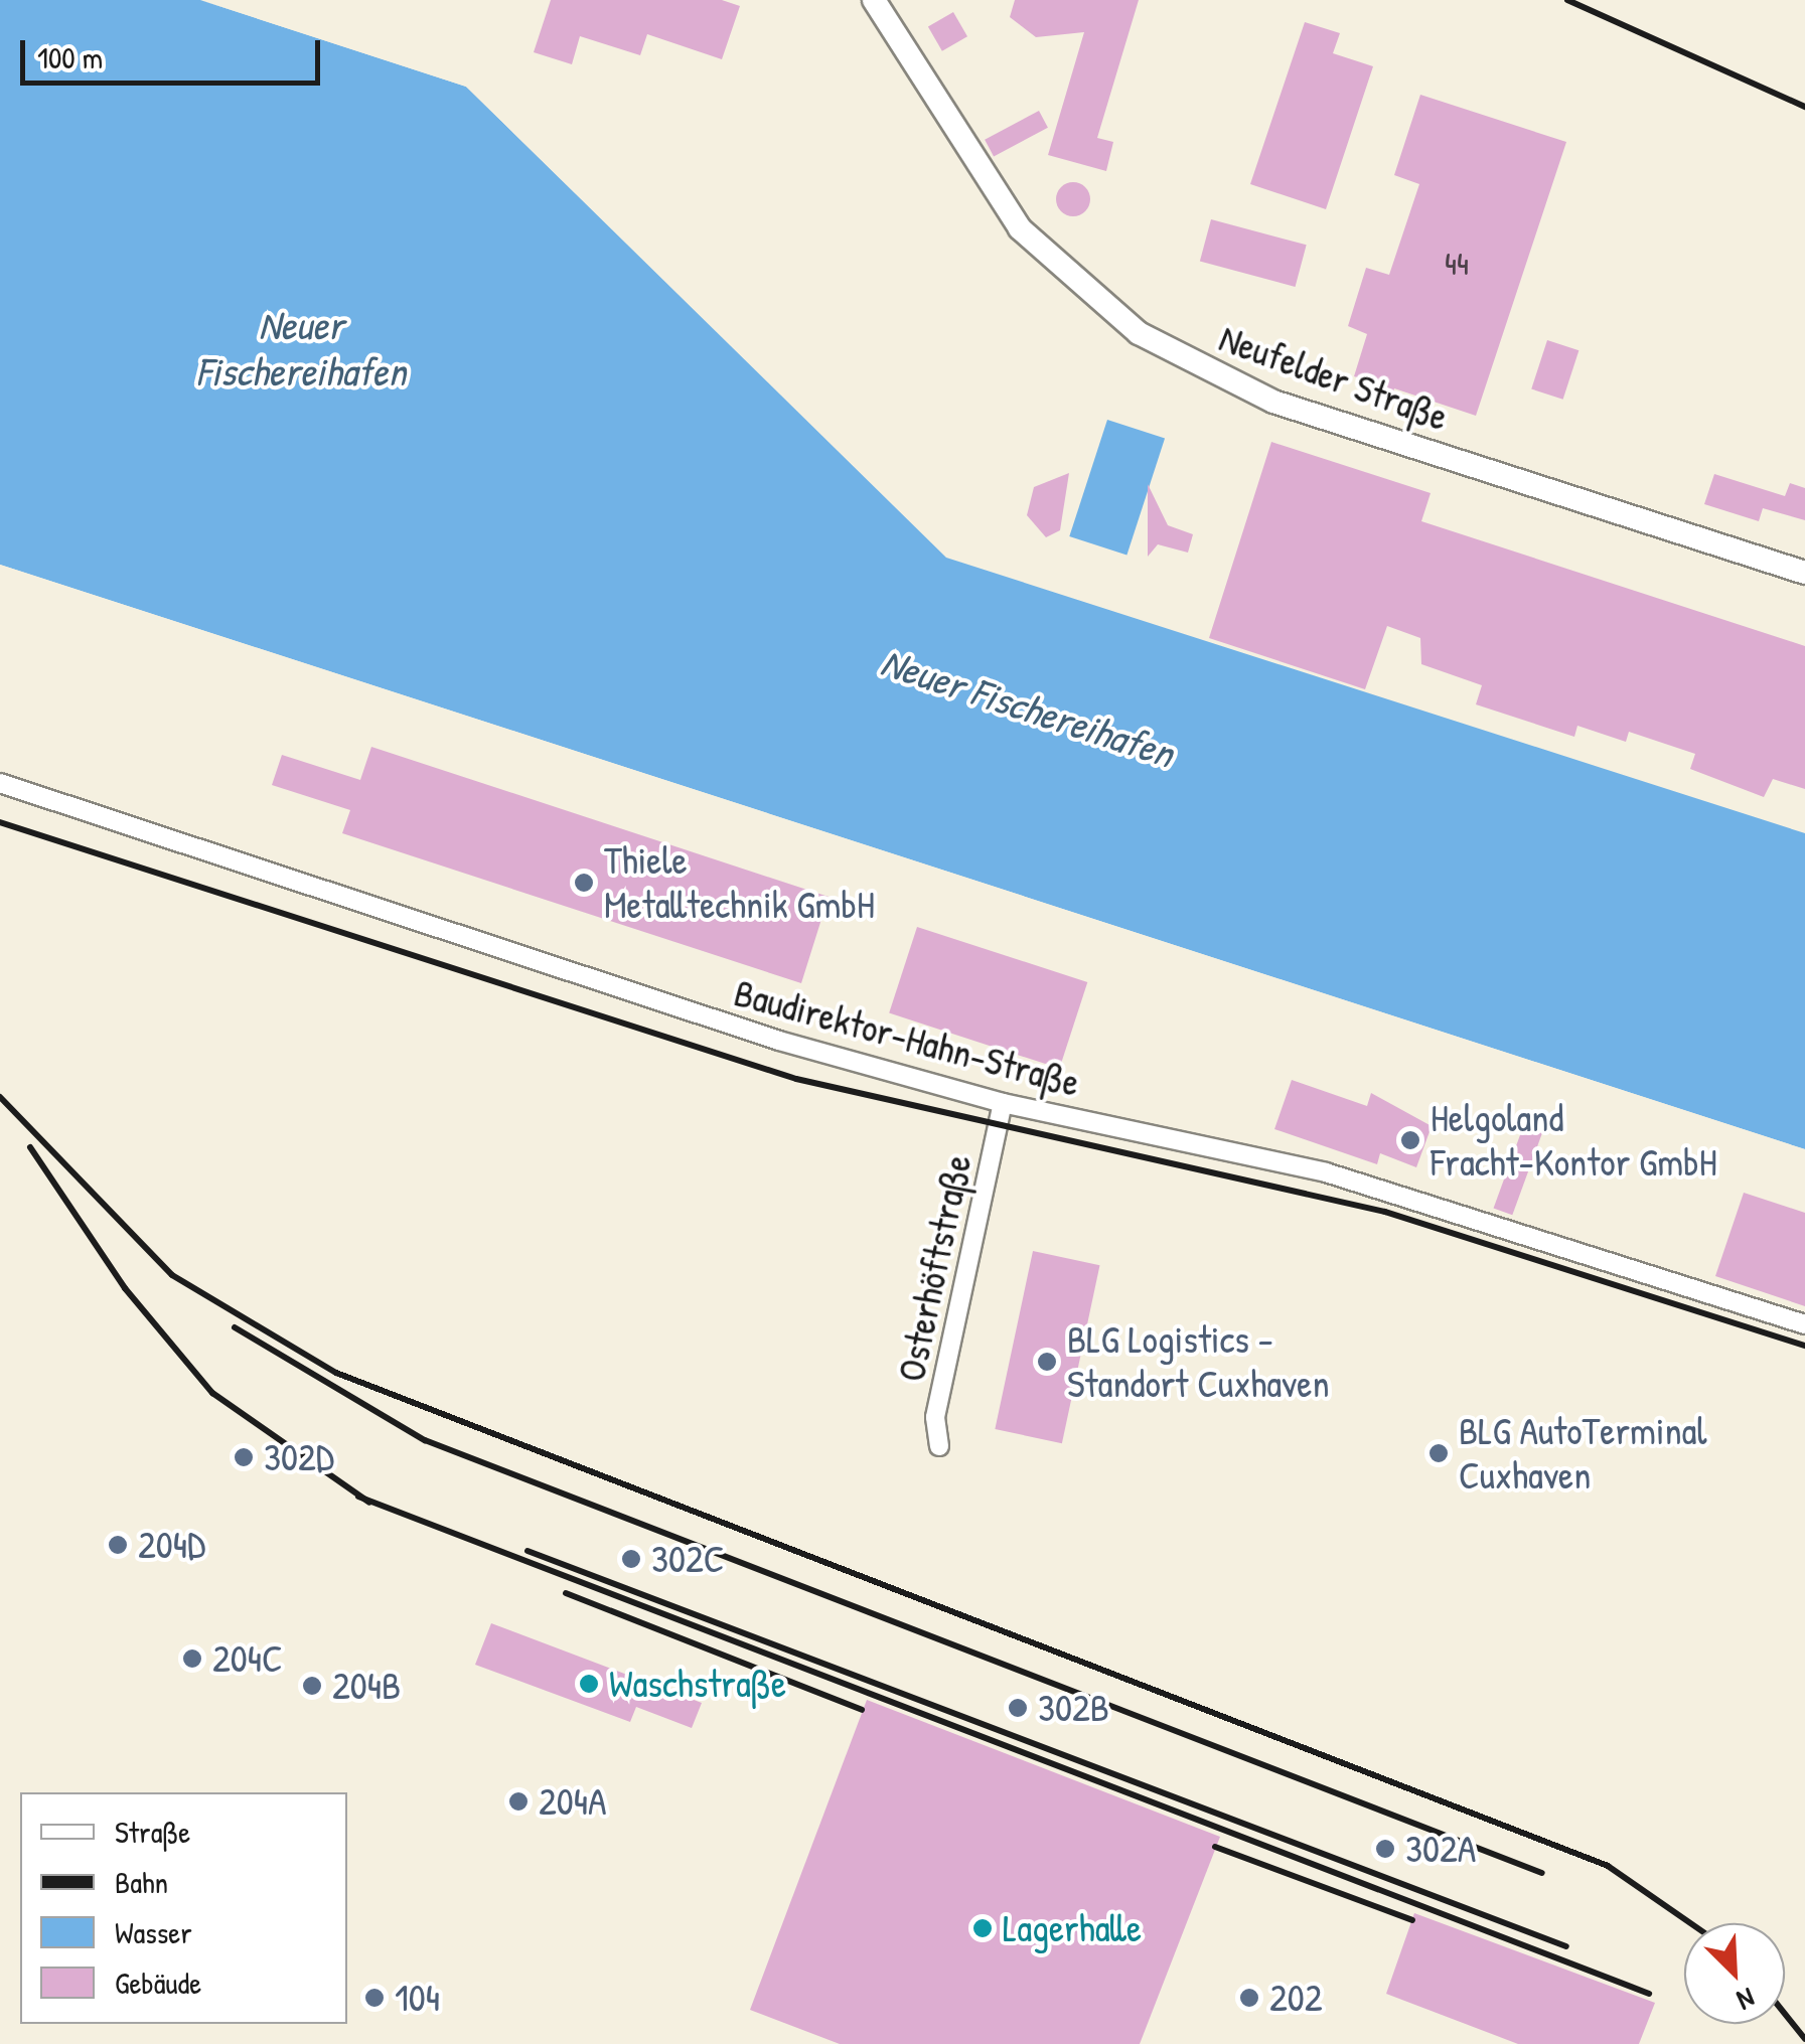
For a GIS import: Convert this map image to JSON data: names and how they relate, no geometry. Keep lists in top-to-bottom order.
{
  "streets": {
    "street": ["Neufelder Straße", "Baudirektor-Hahn-Straße", "Osterhöftstraße"]
  },
  "crossings": [
    ["Baudirektor-Hahn-Straße", "Osterhöftstraße"]
  ],
  "water": ["Neuer Fischereihafen"],
  "places": [
    "Thiele Metalltechnik GmbH",
    "Helgoland Fracht-Kontor GmbH",
    "BLG Logistics - Standort Cuxhaven",
    "BLG AutoTerminal Cuxhaven",
    "302D",
    "204D",
    "302C",
    "204C",
    "Waschstraße",
    "204B",
    "302B",
    "204A",
    "302A",
    "Lagerhalle",
    "104",
    "202"
  ],
  "house_numbers": ["44"],
  "legend": [
    "Straße",
    "Bahn",
    "Wasser",
    "Gebäude"
  ],
  "scale_bar": "100 m",
  "north": "bottom right"
}
